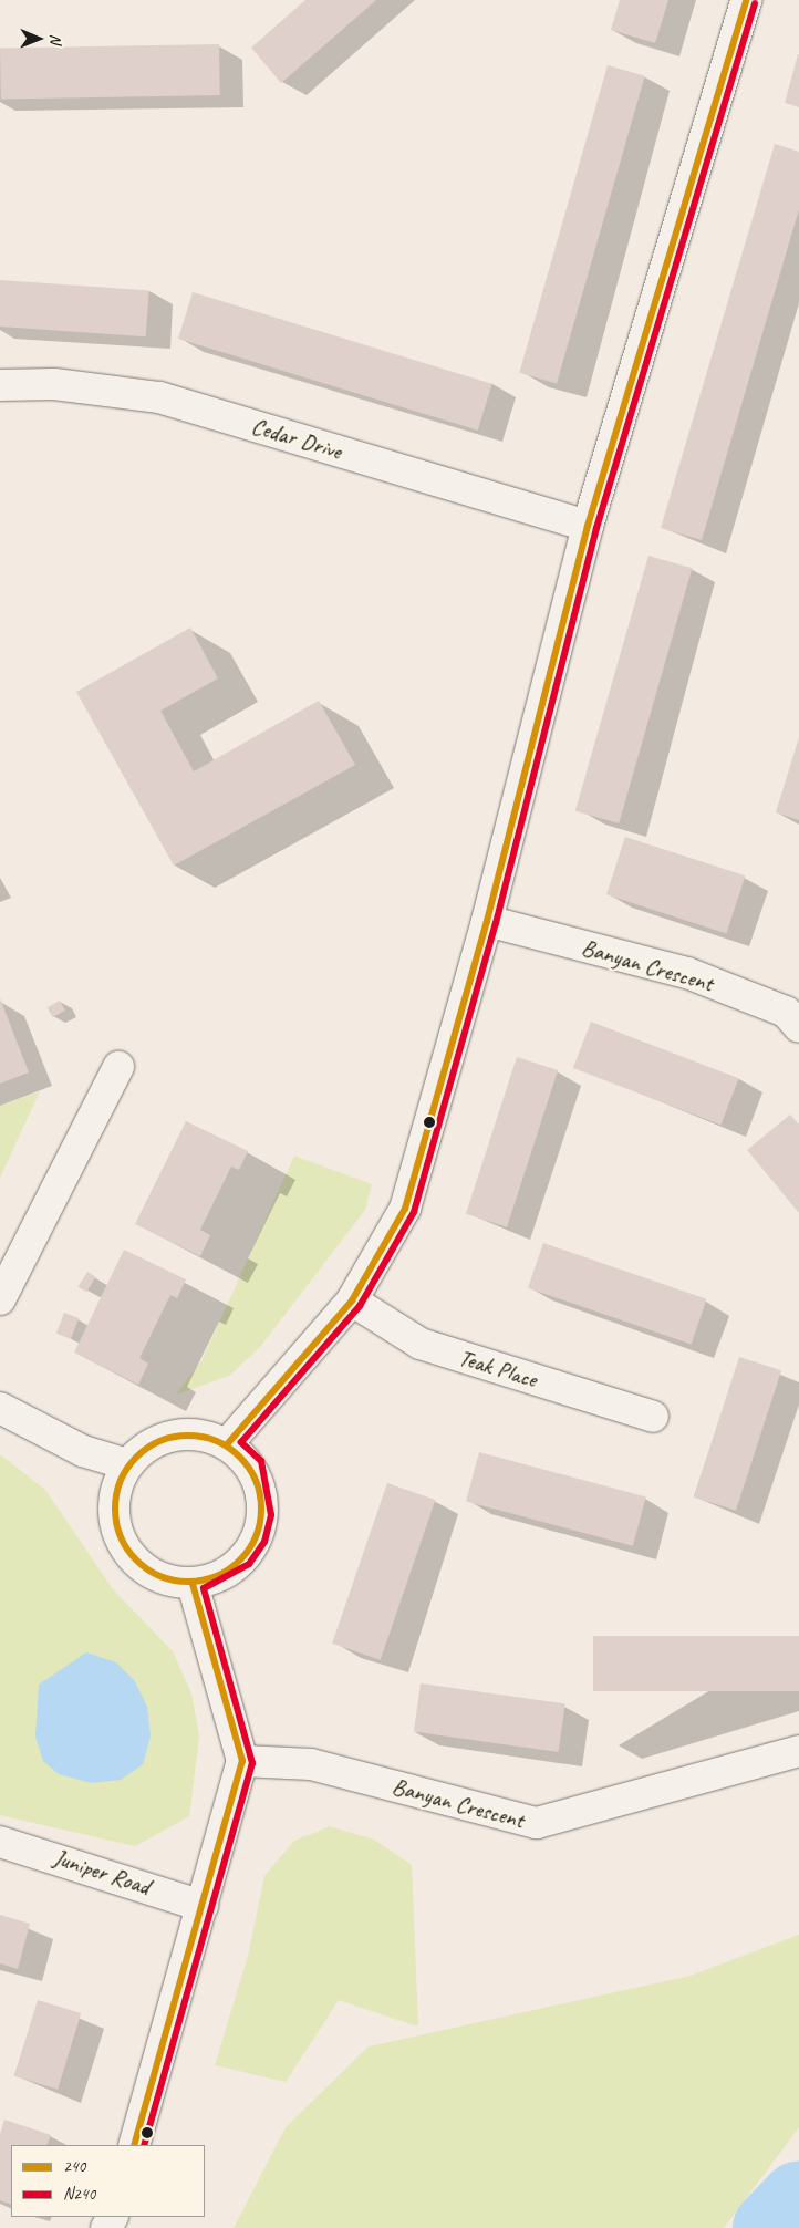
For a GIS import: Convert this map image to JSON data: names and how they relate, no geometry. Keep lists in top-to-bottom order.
{
  "streets": {
    "street": [
      "Cedar Drive",
      "Banyan Crescent",
      "Teak Place",
      "Juniper Road"
    ]
  },
  "lines": ["transit line 240", "transit line N240"],
  "legend": ["240", "N240"],
  "north": "right"
}
